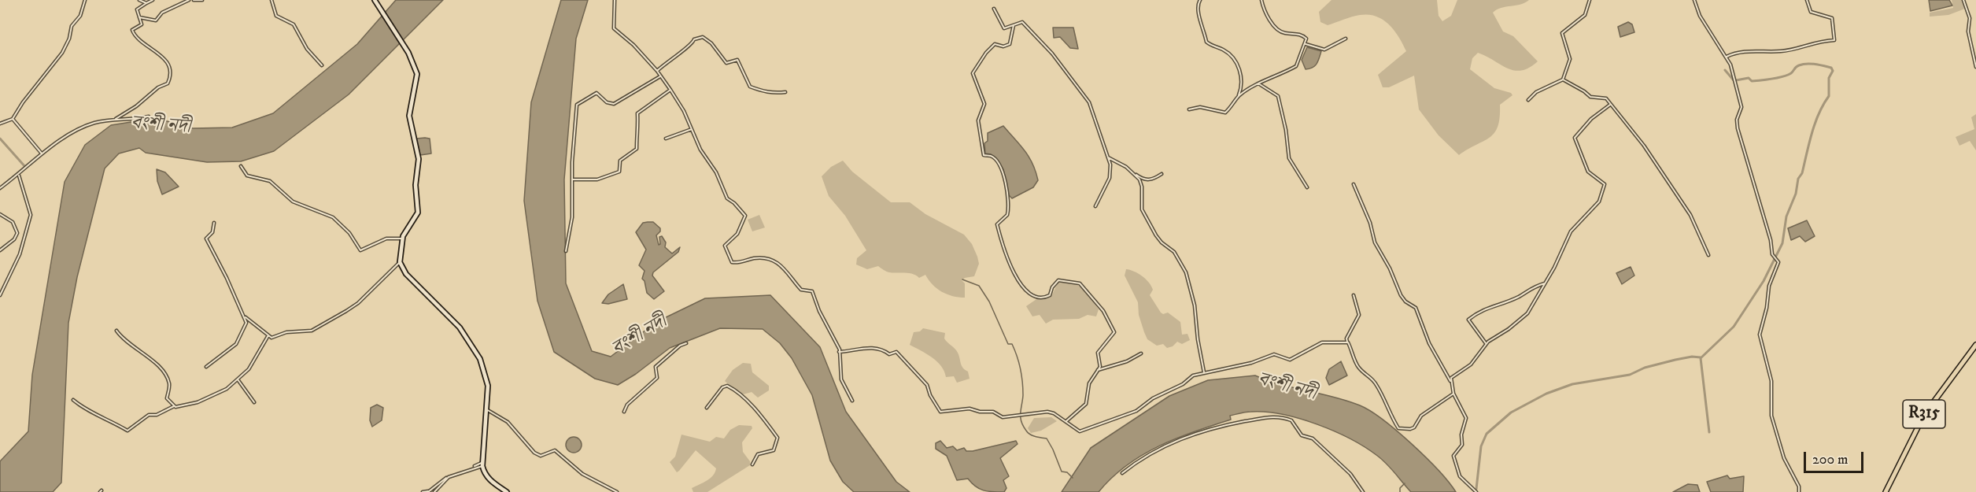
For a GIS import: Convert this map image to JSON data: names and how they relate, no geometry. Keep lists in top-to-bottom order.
{
  "streets": {
    "main road": ["R315"]
  },
  "water": ["বংশী নদী"],
  "scale_bar": "200 m"
}
